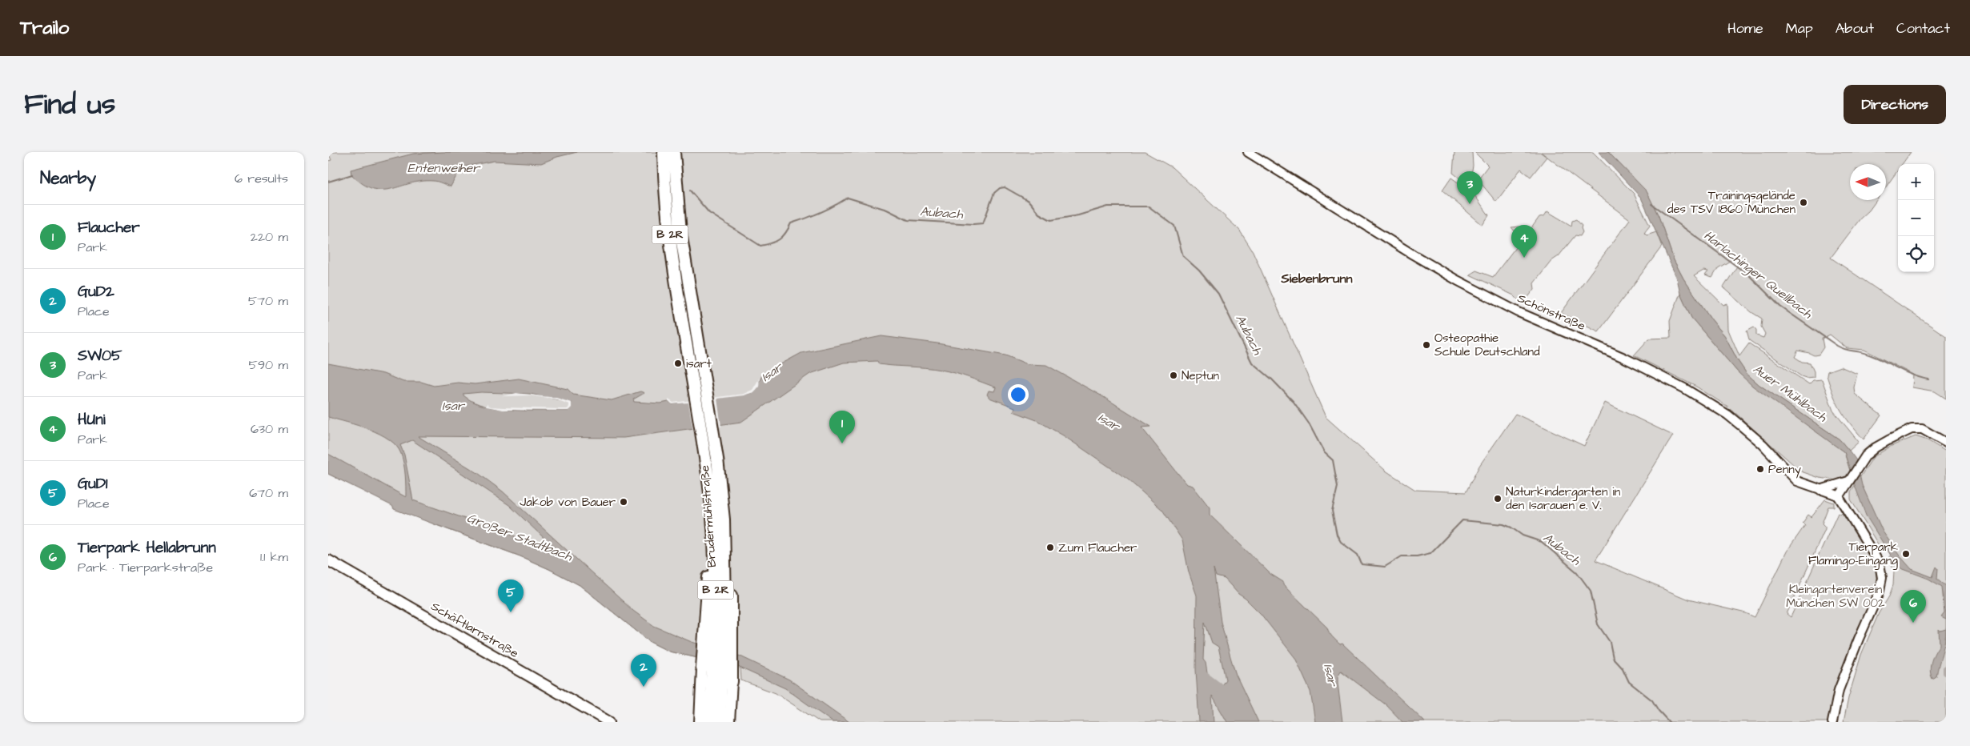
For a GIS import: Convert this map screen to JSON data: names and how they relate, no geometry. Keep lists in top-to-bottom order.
{
  "streets": {
    "highway": ["B 2R", "Brudermühlstraße"],
    "main road": ["Schäftlarnstraße"],
    "street": ["Schönstraße"]
  },
  "districts": ["Siebenbrunn"],
  "water": [
    "Entenweiher",
    "Aubach",
    "Harlachinger Quellbach",
    "Isar",
    "Auer Mühlbach",
    "Großer Stadtbach"
  ],
  "parks": ["Kleingartenverein München SW 002"],
  "places": [
    "Trainingsgelände des TSV 1860 München",
    "Osteopathie Schule Deutschland",
    "isart",
    "Neptun",
    "Penny",
    "Naturkindergarten in den Isarauen e. V.",
    "Jakob von Bauer",
    "Zum Flaucher",
    "Tierpark Flamingo-Eingang"
  ],
  "north": "left",
  "page": {
    "header": "Trailo",
    "nav": [
      "Home",
      "Map",
      "About",
      "Contact"
    ],
    "title": "Find us",
    "buttons": "Directions",
    "heading": ["Nearby", "6 results"],
    "map_buttons": ["+", "−"],
    "pins": [
      "3",
      "4",
      "1",
      "5",
      "6",
      "2"
    ],
    "list": [
      {
        "mark": "1",
        "name": "Flaucher",
        "note": "Park",
        "value": "220 m"
      },
      {
        "mark": "2",
        "name": "GuD2",
        "note": "Place",
        "value": "570 m"
      },
      {
        "mark": "3",
        "name": "SW05",
        "note": "Park",
        "value": "590 m"
      },
      {
        "mark": "4",
        "name": "HUni",
        "note": "Park",
        "value": "630 m"
      },
      {
        "mark": "5",
        "name": "GuD1",
        "note": "Place",
        "value": "670 m"
      },
      {
        "mark": "6",
        "name": "Tierpark Hellabrunn",
        "note": "Park · Tierparkstraße",
        "value": "1.1 km"
      }
    ]
  }
}
